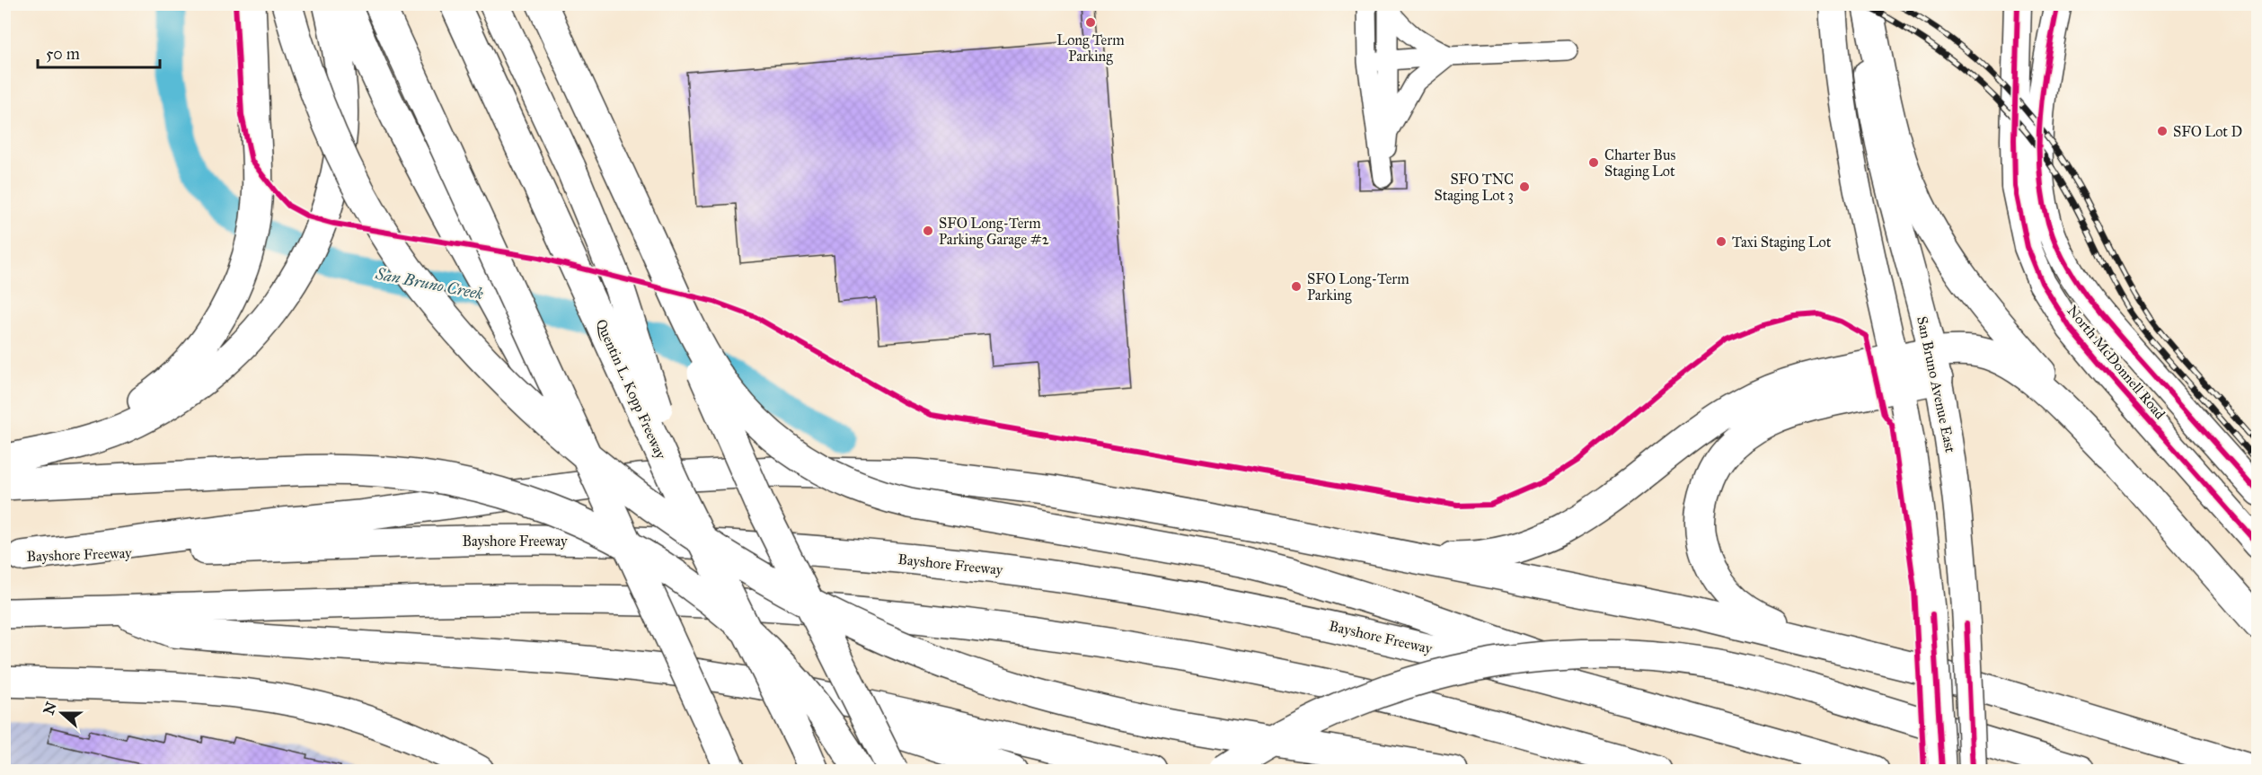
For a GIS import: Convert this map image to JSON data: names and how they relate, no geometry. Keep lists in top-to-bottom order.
{
  "streets": {
    "highway": ["Quentin L. Kopp Freeway", "Bayshore Freeway"],
    "street": ["North McDonnell Road", "San Bruno Avenue East"]
  },
  "water": ["San Bruno Creek"],
  "places": [
    "Long Term Parking",
    "SFO Lot D",
    "Charter Bus Staging Lot",
    "SFO TNC Staging Lot 3",
    "SFO Long-Term Parking Garage #2",
    "Taxi Staging Lot",
    "SFO Long-Term Parking"
  ],
  "scale_bar": "50 m",
  "north": "left"
}
